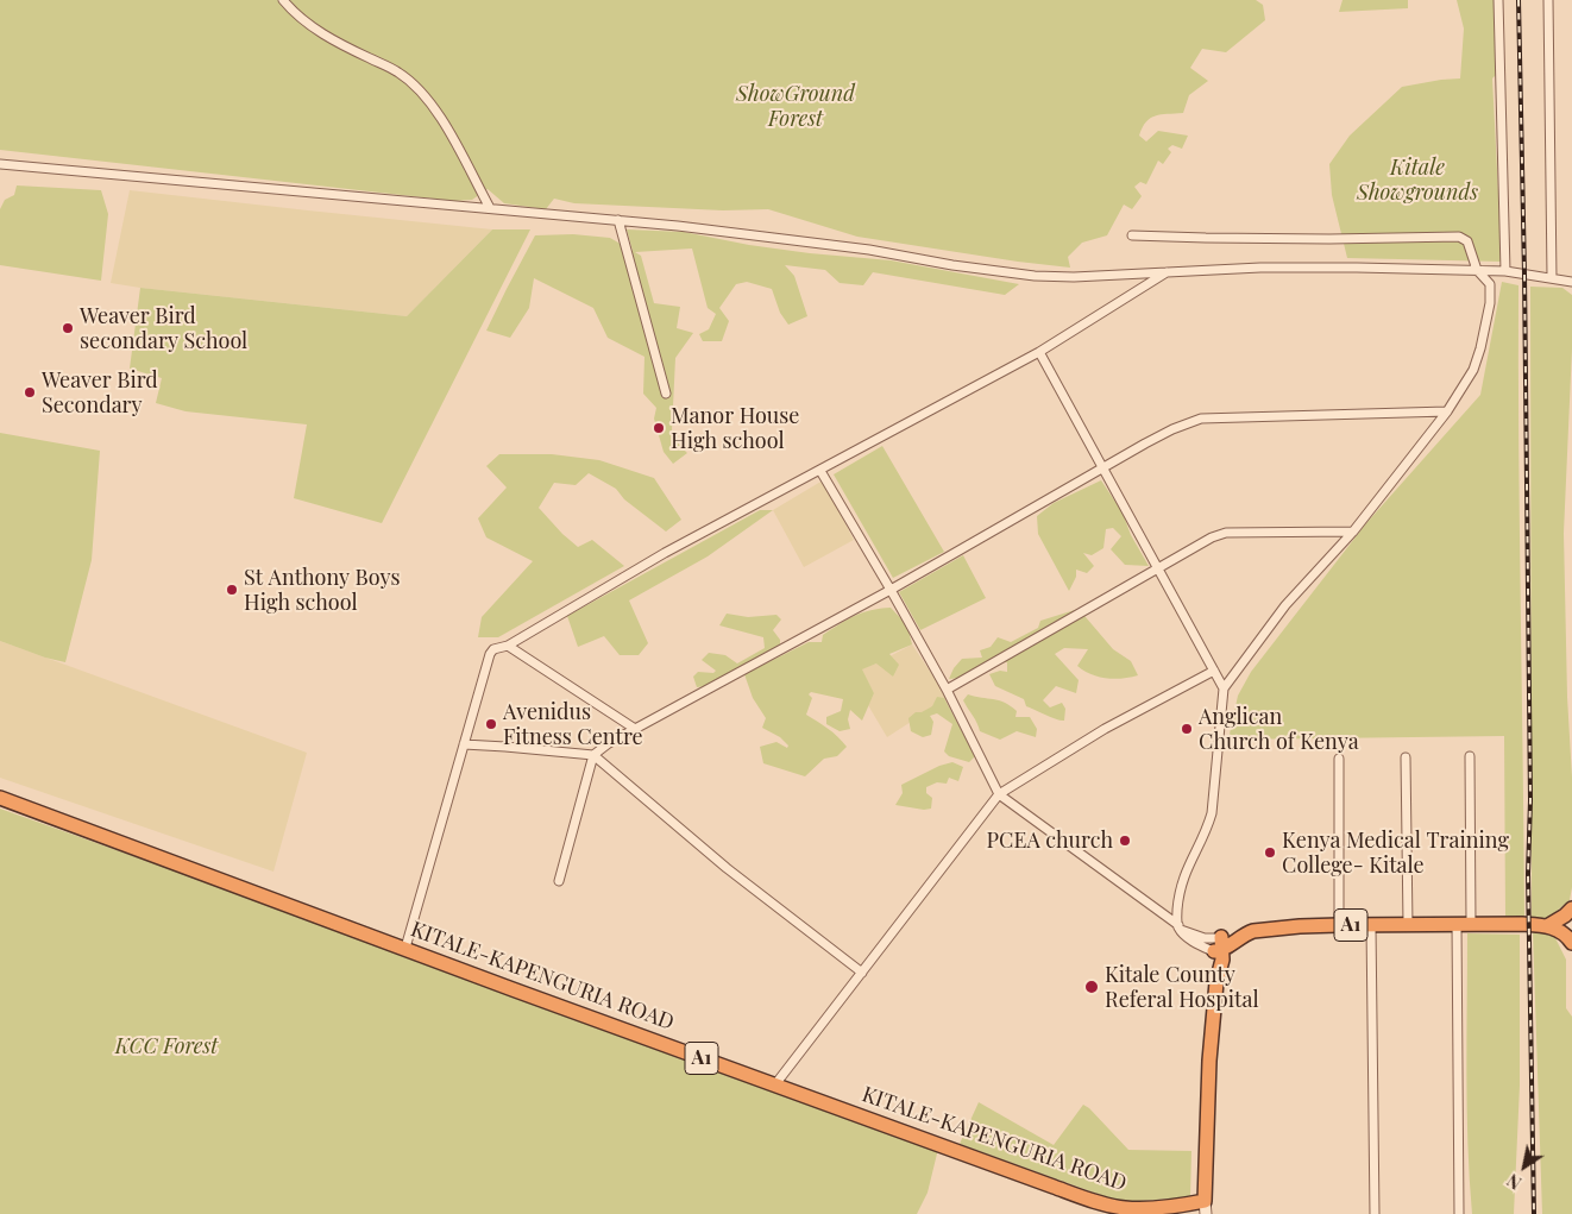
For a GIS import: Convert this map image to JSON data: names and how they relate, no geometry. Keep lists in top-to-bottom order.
{
  "streets": {
    "highway": ["A1", "KITALE-KAPENGURIA ROAD"]
  },
  "crossings": [
    ["A1", "KITALE-KAPENGURIA ROAD"]
  ],
  "parks": ["ShowGround Forest", "Kitale Showgrounds", "KCC Forest"],
  "places": [
    "Weaver Bird secondary School",
    "Weaver Bird Secondary",
    "Manor House High school",
    "St Anthony Boys High school",
    "Avenidus Fitness Centre",
    "Anglican Church of Kenya",
    "PCEA church",
    "Kenya Medical Training College- Kitale",
    "Kitale County Referal Hospital"
  ],
  "north": "bottom left"
}
